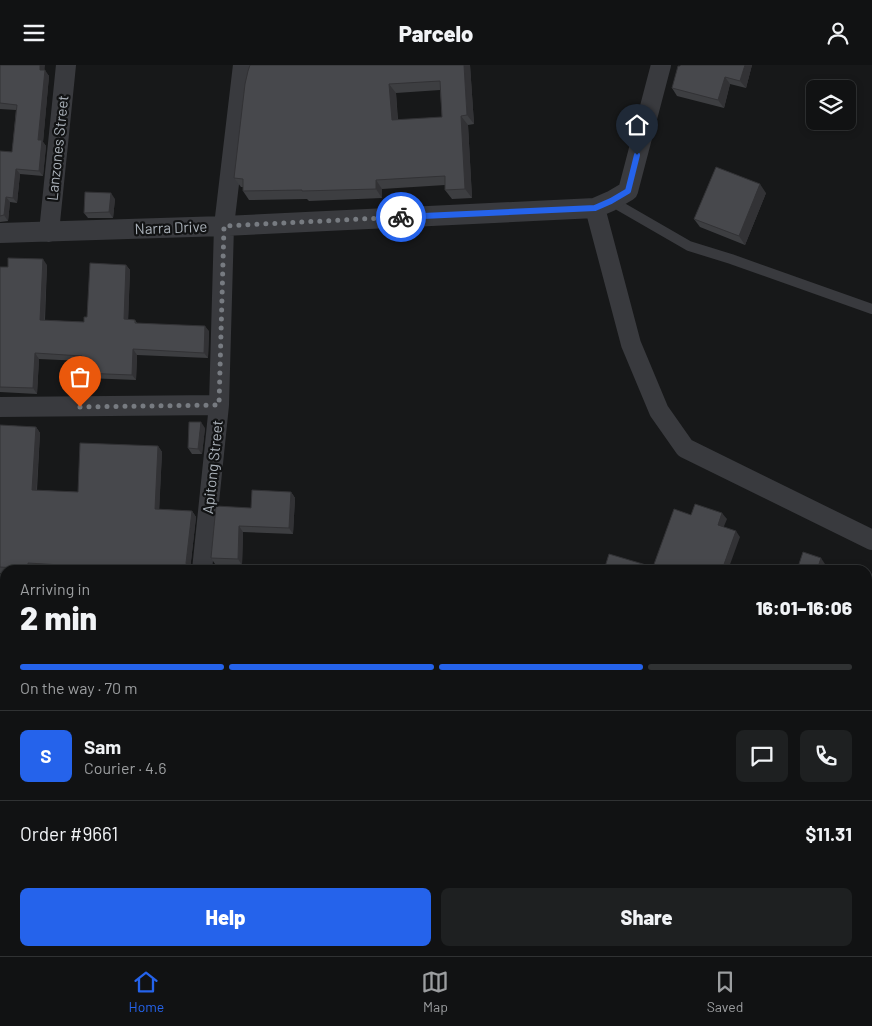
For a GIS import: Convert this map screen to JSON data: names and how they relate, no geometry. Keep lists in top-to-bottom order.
{
  "streets": {
    "street": ["Lanzones Street", "Narra Drive", "Apitong Street"]
  },
  "crossings": [
    ["Lanzones Street", "Narra Drive"],
    ["Narra Drive", "Apitong Street"]
  ],
  "page": {
    "header": "Parcelo",
    "heading": ["2 min", "Arriving in", "16:01–16:06"],
    "panel": [
      "Sam",
      "Courier · 4.6",
      "Order #9661",
      "$11.31"
    ],
    "bar": "On the way · 70 m",
    "round": "S",
    "buttons": ["Help", "Share"],
    "tabs": ["Home", "Map", "Saved"]
  }
}
